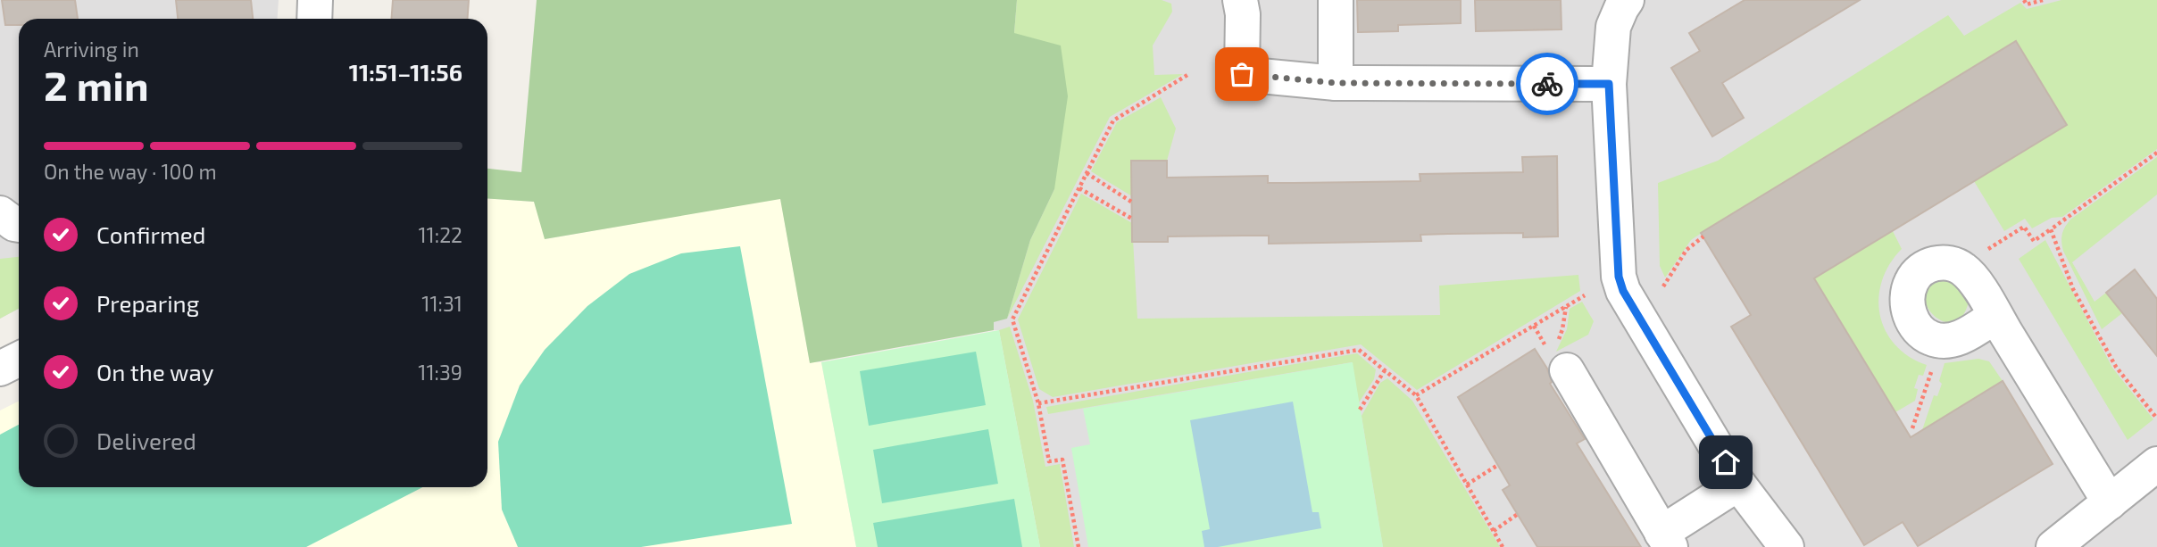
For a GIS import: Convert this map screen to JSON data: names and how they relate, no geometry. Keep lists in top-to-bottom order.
{
  "page": {
    "heading": ["2 min", "Arriving in", "11:51–11:56"],
    "bar": "On the way · 100 m",
    "list": [
      ["Confirmed", "11:22"],
      ["Preparing", "11:31"],
      ["On the way", "11:39"],
      "Delivered"
    ]
  }
}
